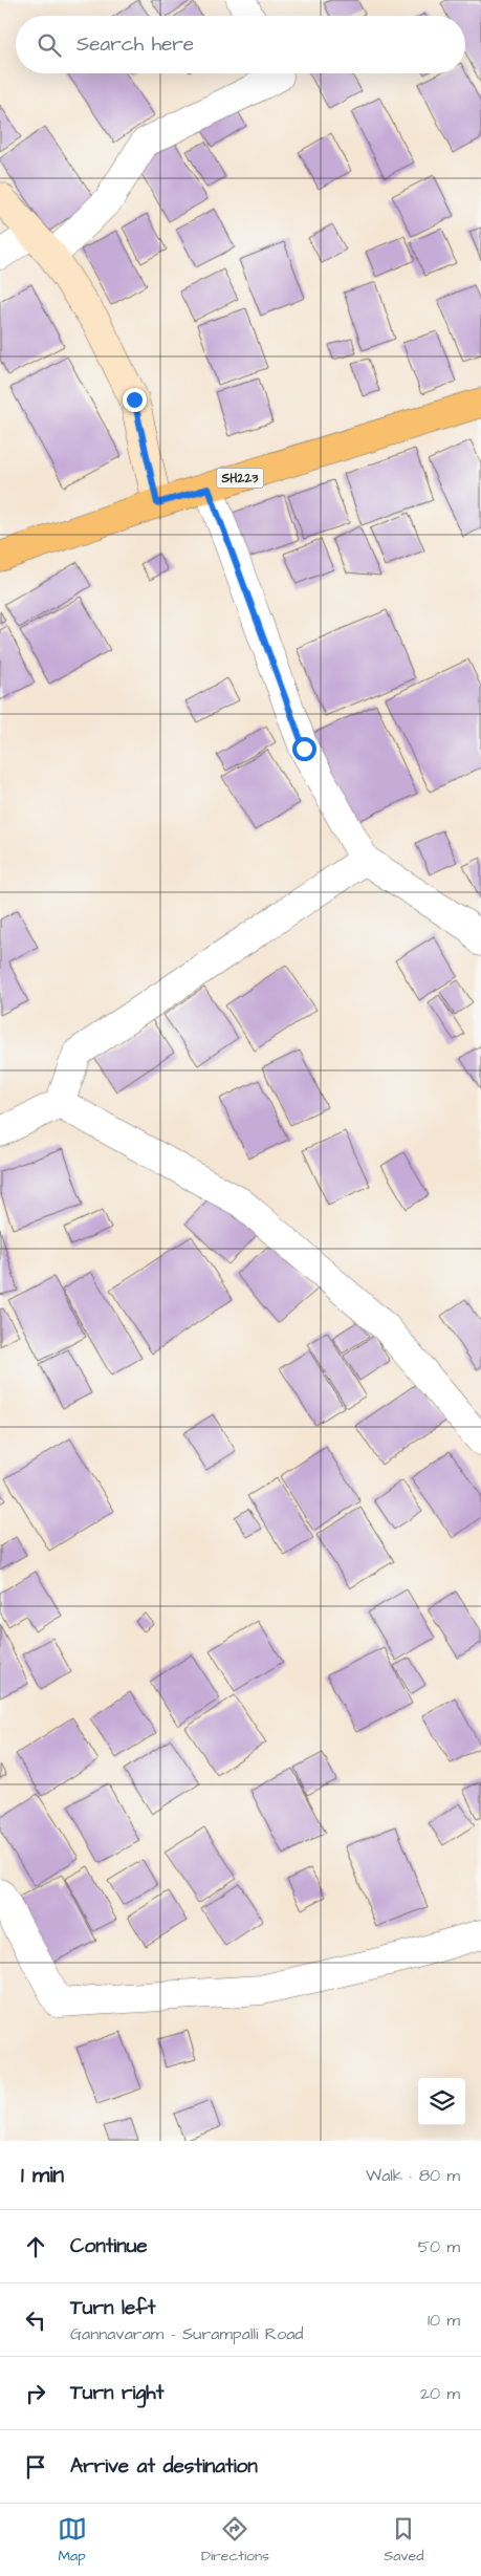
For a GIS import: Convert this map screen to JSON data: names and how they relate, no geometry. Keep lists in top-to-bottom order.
{
  "streets": {
    "main road": ["SH223"]
  },
  "page": {
    "search": "Search here",
    "heading": ["1 min", "Walk · 80 m"],
    "list": [
      ["Continue", "50 m"],
      ["Turn left", "Gannavaram - Surampalli Road", "10 m"],
      ["Turn right", "20 m"],
      "Arrive at destination"
    ],
    "nav": ["Map", "Directions", "Saved"]
  }
}
